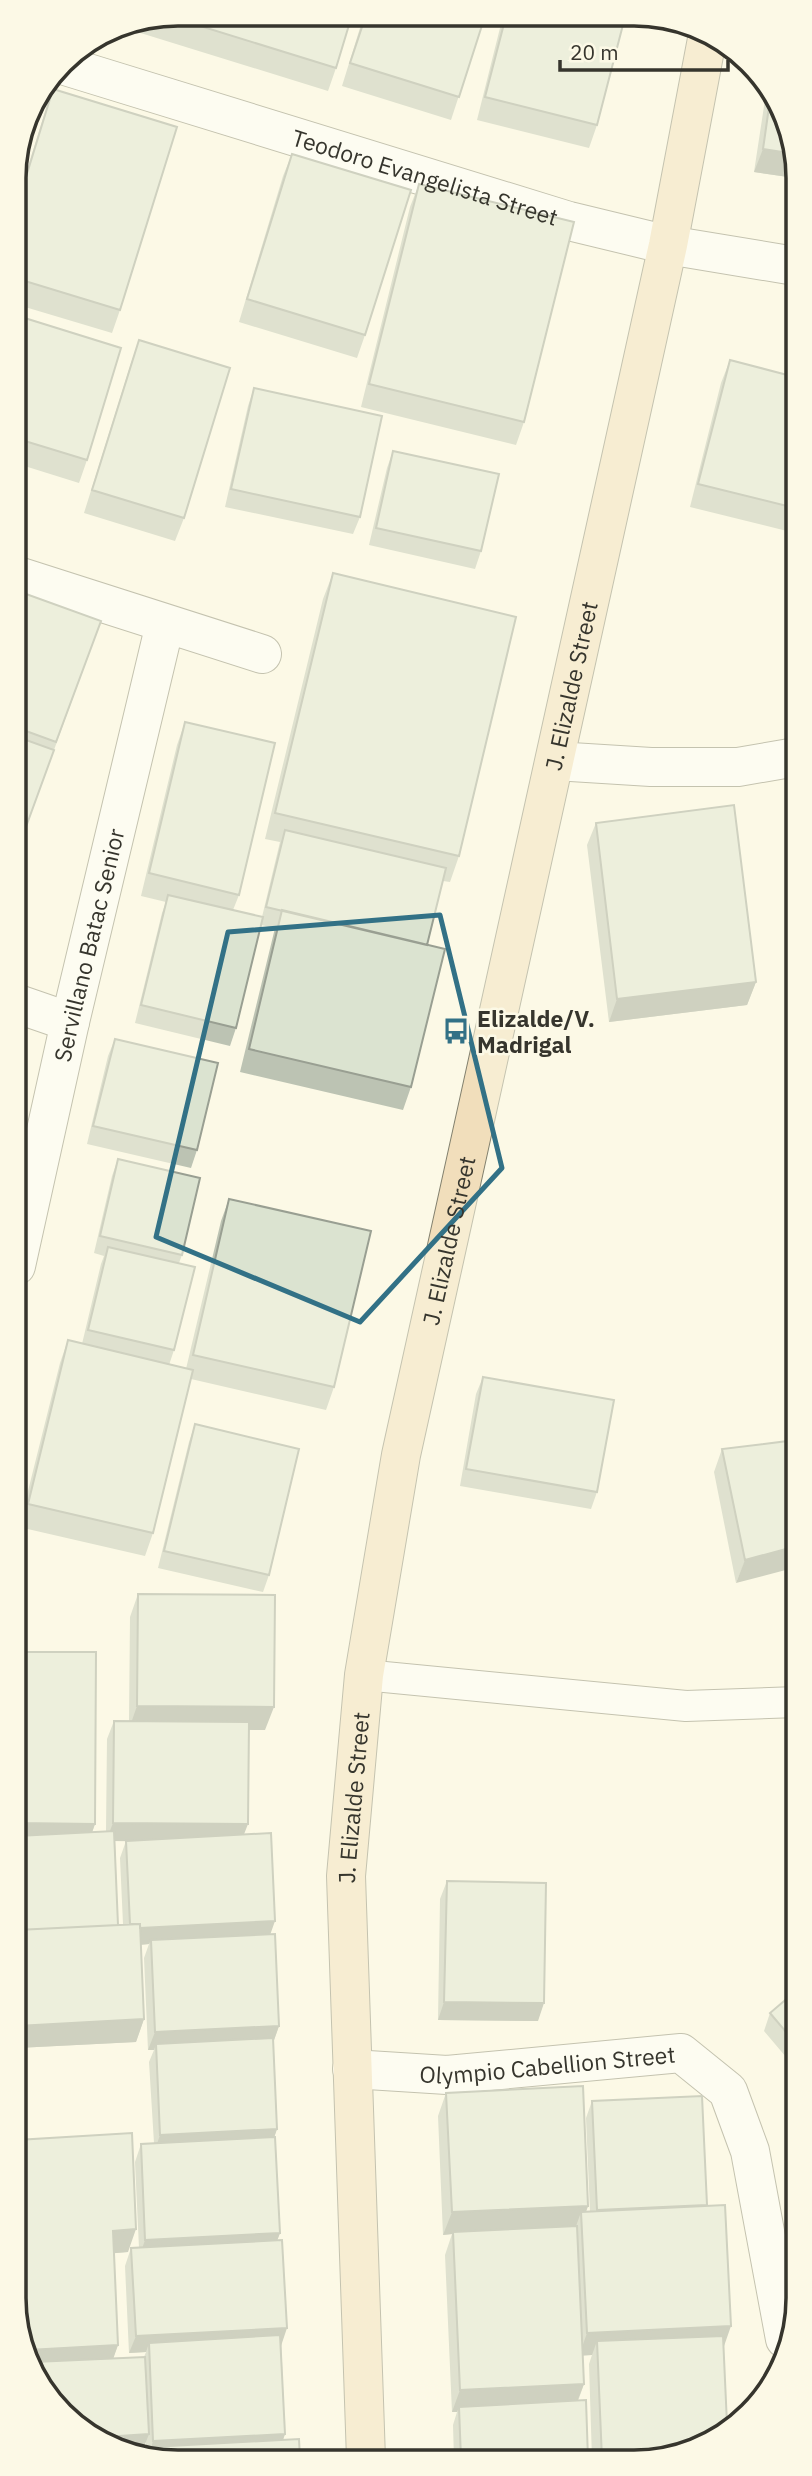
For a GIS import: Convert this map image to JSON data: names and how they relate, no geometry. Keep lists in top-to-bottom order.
{
  "streets": {
    "street": [
      "Teodoro Evangelista Street",
      "J. Elizalde Street",
      "Servillano Batac Senior",
      "Olympio Cabellion Street"
    ]
  },
  "crossings": [
    ["Teodoro Evangelista Street", "J. Elizalde Street"],
    ["J. Elizalde Street", "Olympio Cabellion Street"]
  ],
  "places": {
    "bus stop": ["Elizalde/V. Madrigal"]
  },
  "scale_bar": "20 m"
}
